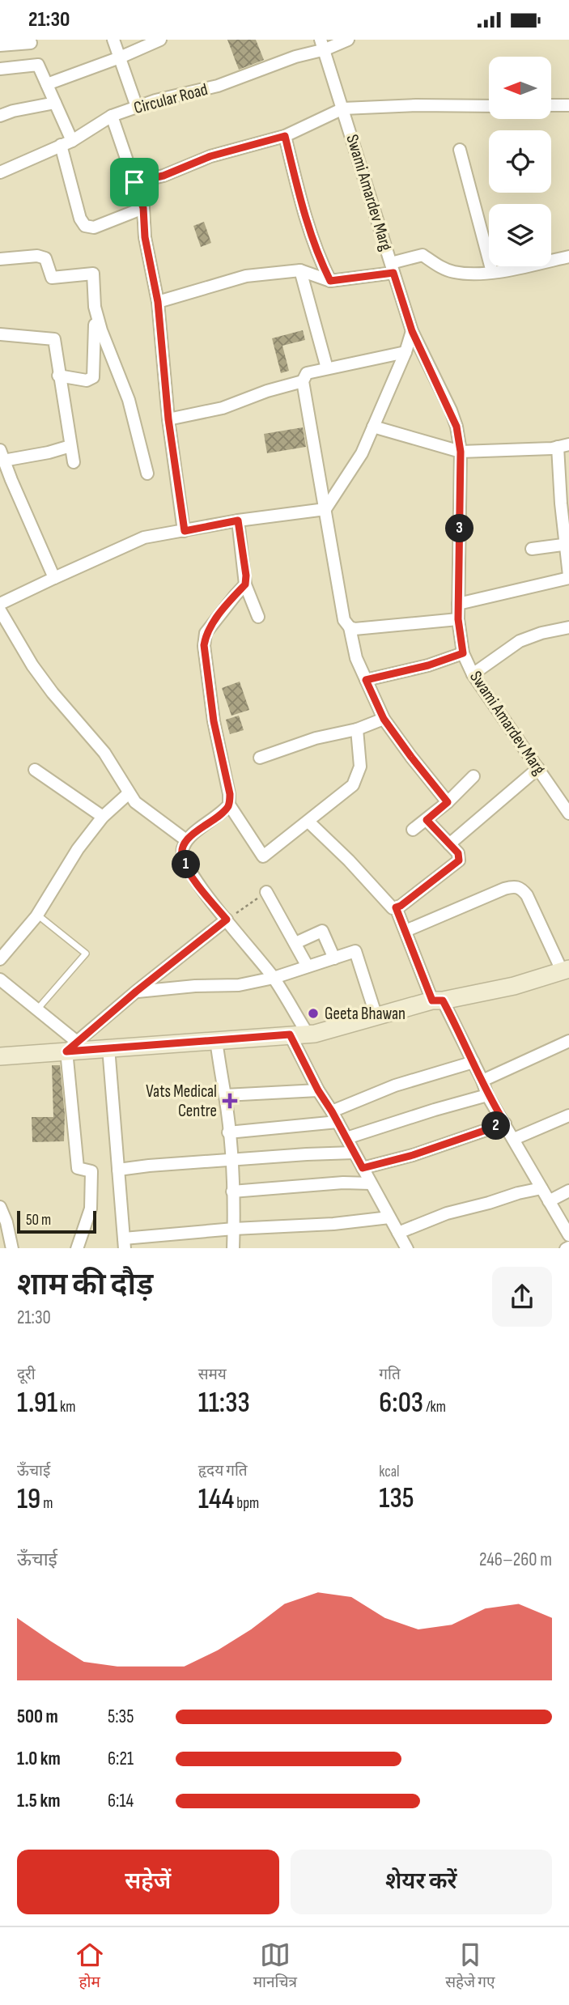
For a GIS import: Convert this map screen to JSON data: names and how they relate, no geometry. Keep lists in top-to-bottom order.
{
  "streets": {
    "street": ["Circular Road", "Swami Amardev Marg"]
  },
  "crossings": [
    ["Circular Road", "Swami Amardev Marg"]
  ],
  "places": {
    "other": ["Geeta Bhawan"],
    "health": ["Vats Medical Centre"]
  },
  "scale_bar": "50 m",
  "north": "left",
  "page": {
    "status": "21:30",
    "pins": ["3", "1", "2"],
    "scale": "50 m",
    "heading": ["शाम की दौड़", "21:30"],
    "stats": [
      ["दूरी", "1.91 km"],
      ["समय", "11:33"],
      ["गति", "6:03 /km"],
      ["ऊँचाई", "19 m"],
      ["हृदय गति", "144 bpm"],
      ["kcal", "135"]
    ],
    "chart": ["ऊँचाई", "246–260 m"],
    "list": [
      {
        "name": "500 m",
        "note": "5:35"
      },
      {
        "name": "1.0 km",
        "note": "6:21"
      },
      {
        "name": "1.5 km",
        "note": "6:14"
      }
    ],
    "buttons": ["सहेजें", "शेयर करें"],
    "tabs": ["होम", "मानचित्र", "सहेजे गए"]
  }
}
